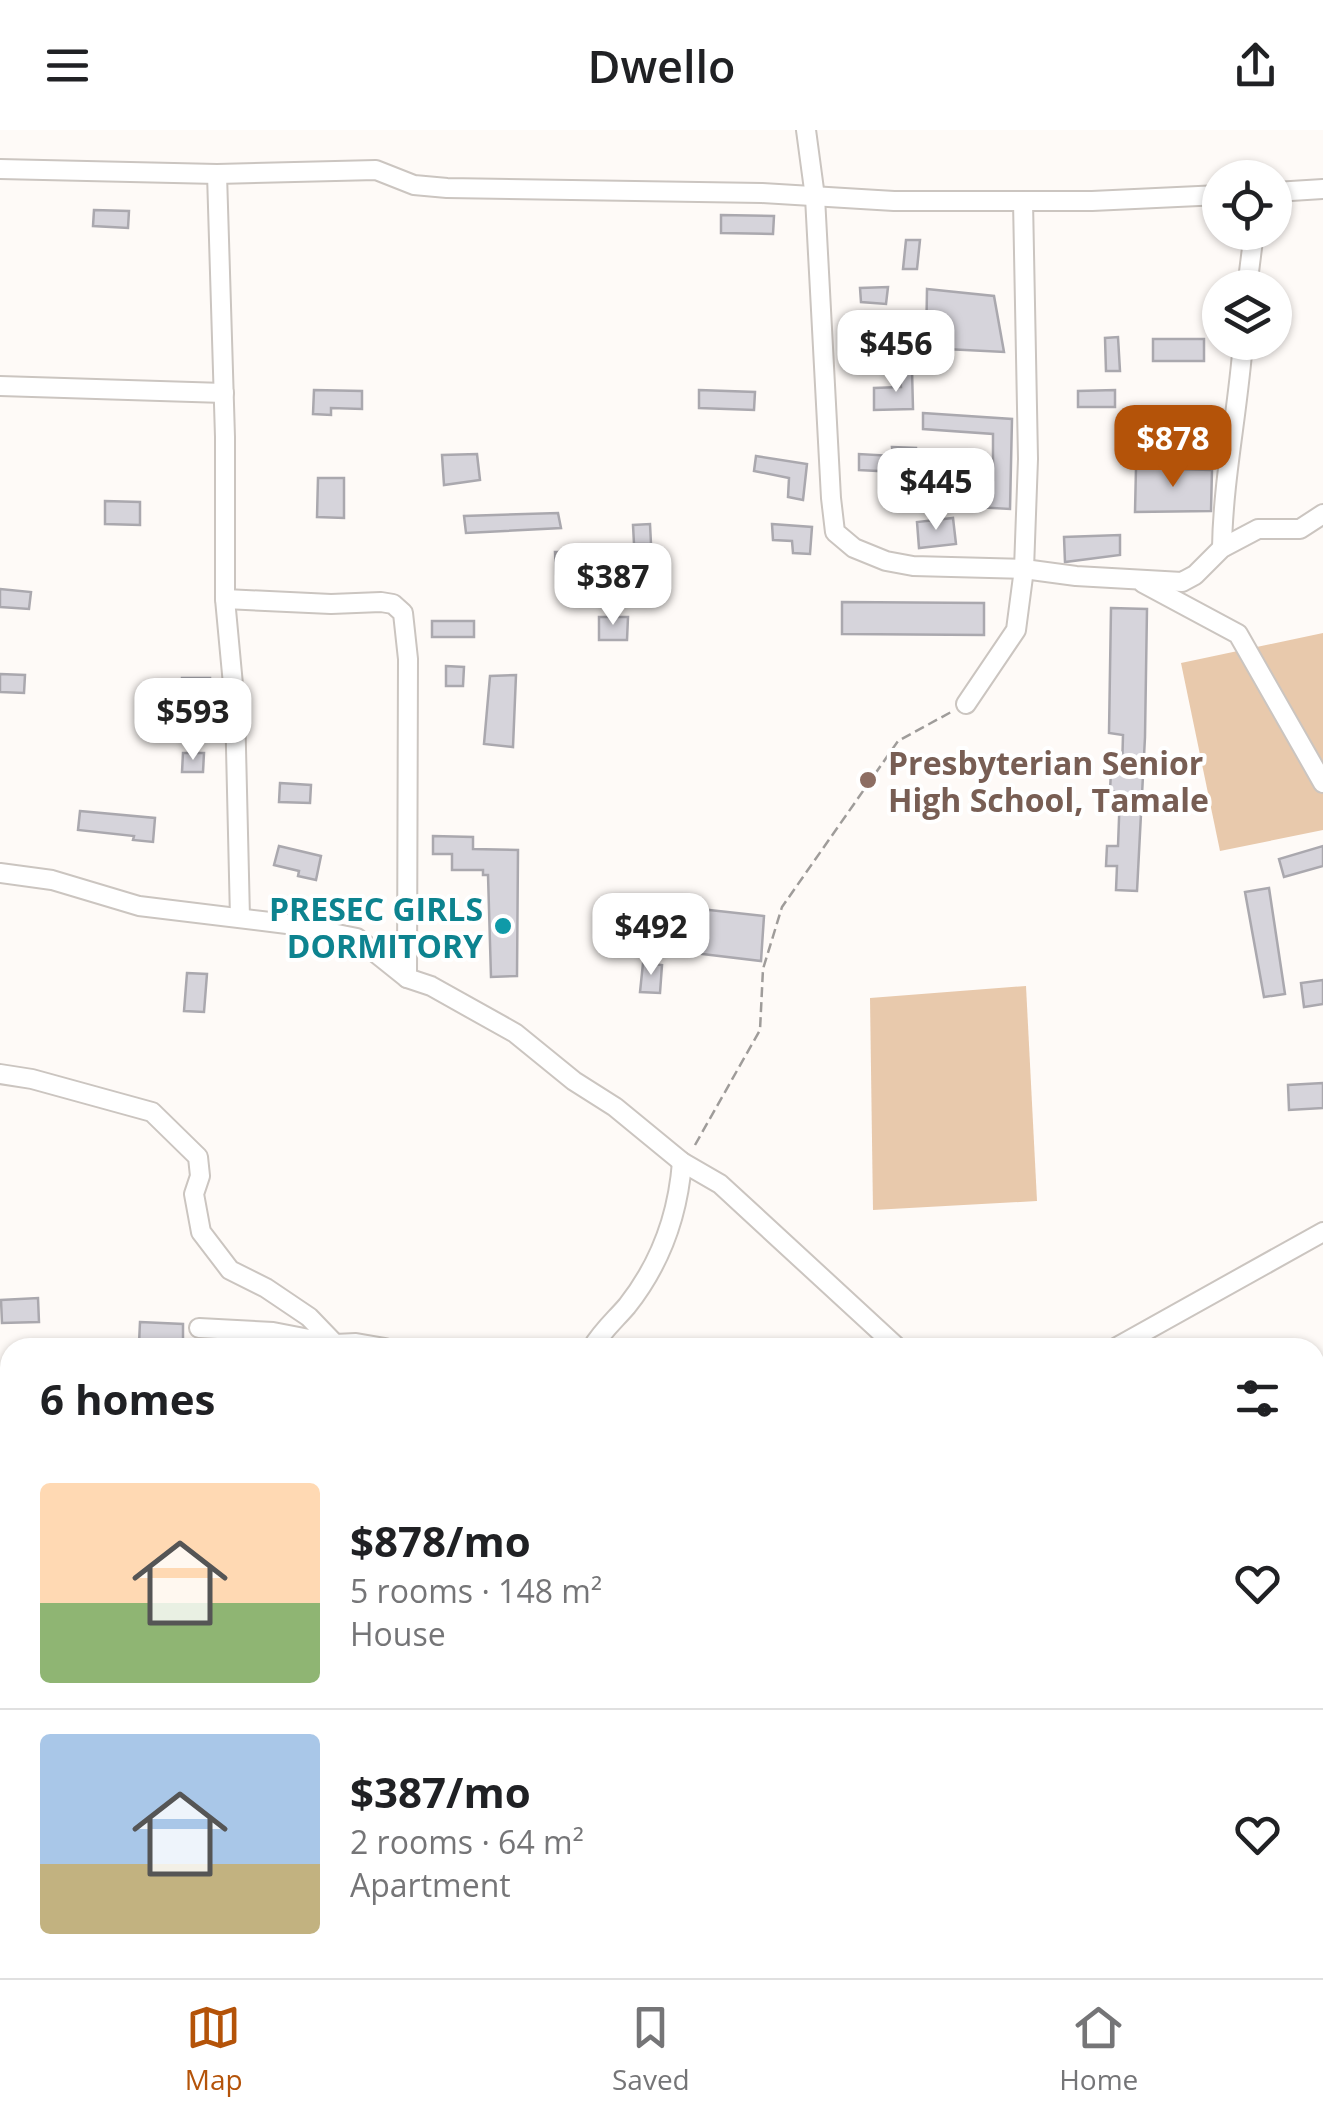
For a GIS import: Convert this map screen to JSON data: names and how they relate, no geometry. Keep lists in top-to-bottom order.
{
  "places": ["Presbyterian Senior High School, Tamale", "PRESEC GIRLS DORMITORY"],
  "page": {
    "header": "Dwello",
    "price": [
      "$456",
      "$878",
      "$445",
      "$387",
      "$593",
      "$492"
    ],
    "heading": "6 homes",
    "list": [
      {
        "name": "$878/mo",
        "note": "5 rooms · 148 m² · House"
      },
      {
        "name": "$387/mo",
        "note": "2 rooms · 64 m² · Apartment"
      }
    ],
    "tabs": ["Map", "Saved", "Home"]
  }
}
